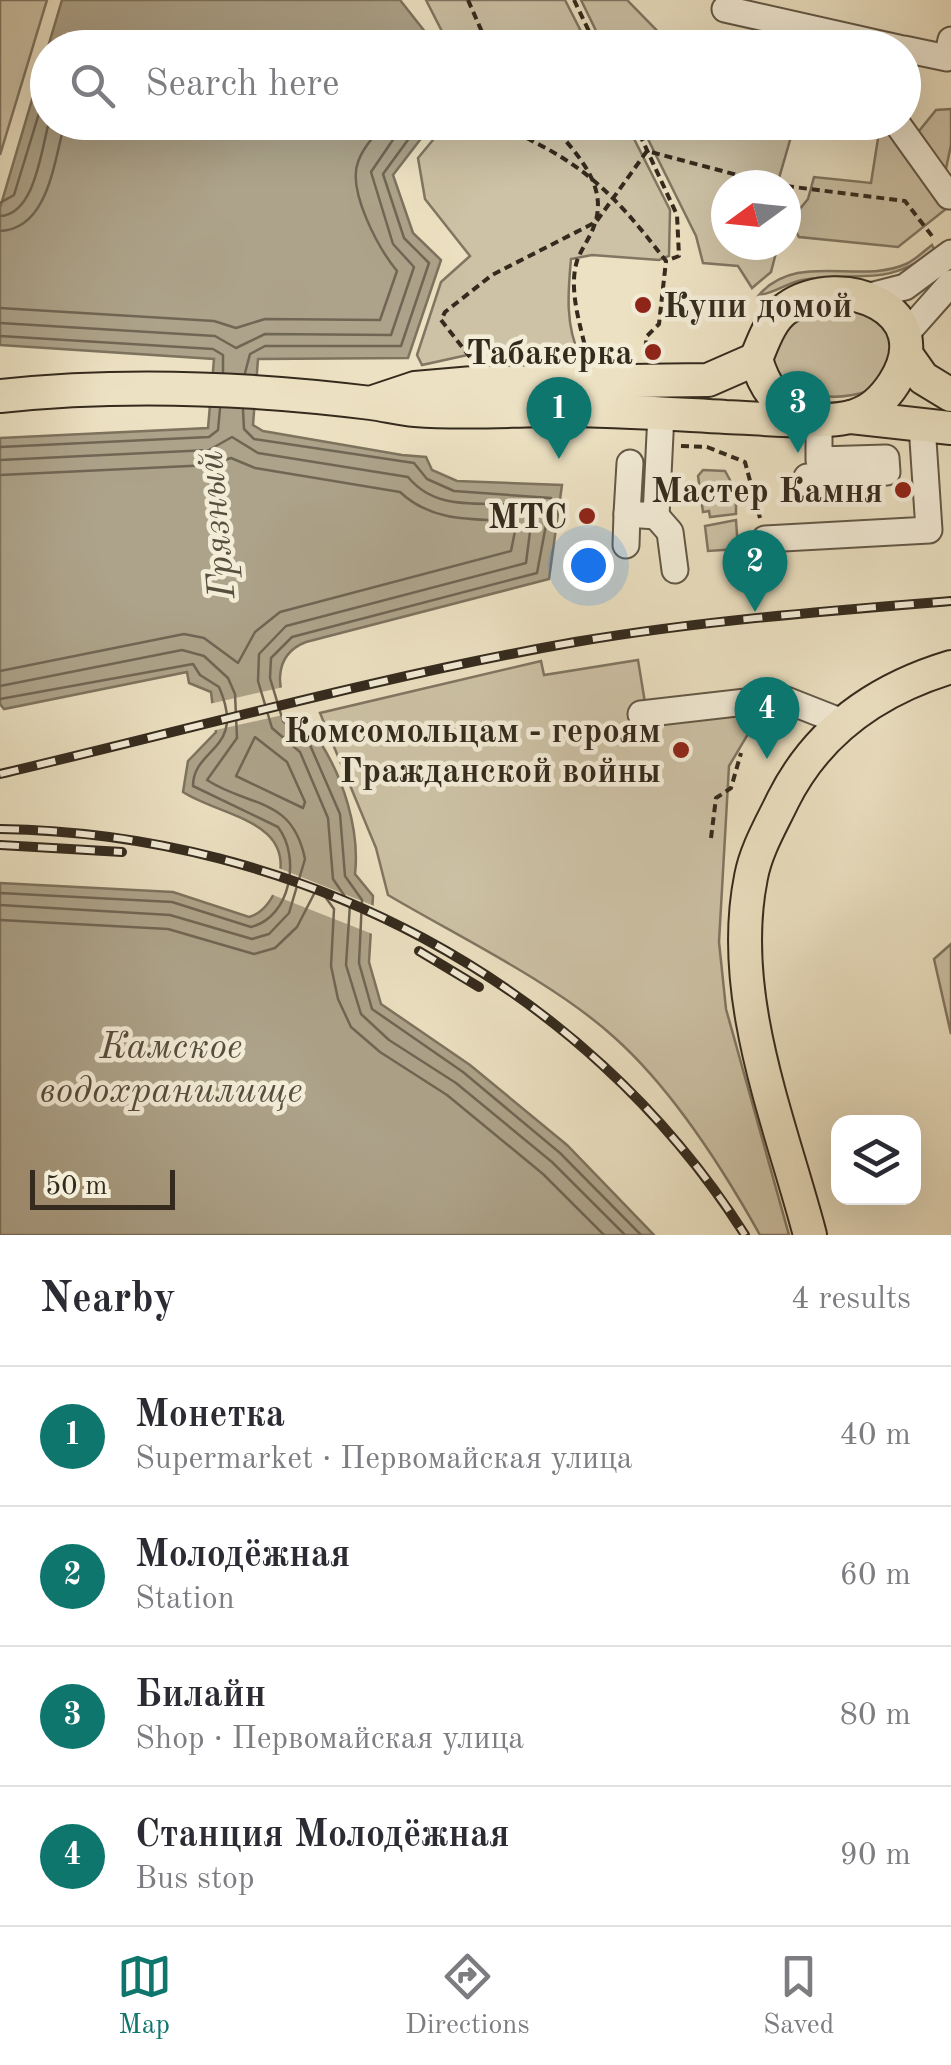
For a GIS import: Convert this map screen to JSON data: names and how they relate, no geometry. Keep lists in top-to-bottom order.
{
  "water": ["Грязный", "Камское водохранилище"],
  "places": [
    "Купи домой",
    "Табакерка",
    "Мастер Камня",
    "МТС",
    "Комсомольцам - героям Гражданской войны"
  ],
  "scale_bar": "50 m",
  "north": "left",
  "page": {
    "search": "Search here",
    "pins": [
      "3",
      "1",
      "2",
      "4"
    ],
    "scale": "50 m",
    "heading": ["Nearby", "4 results"],
    "list": [
      {
        "mark": "1",
        "name": "Монетка",
        "note": "Supermarket · Первомайская улица",
        "value": "40 m"
      },
      {
        "mark": "2",
        "name": "Молодёжная",
        "note": "Station",
        "value": "60 m"
      },
      {
        "mark": "3",
        "name": "Билайн",
        "note": "Shop · Первомайская улица",
        "value": "80 m"
      },
      {
        "mark": "4",
        "name": "Станция Молодёжная",
        "note": "Bus stop",
        "value": "90 m"
      }
    ],
    "nav": ["Map", "Directions", "Saved"]
  }
}
